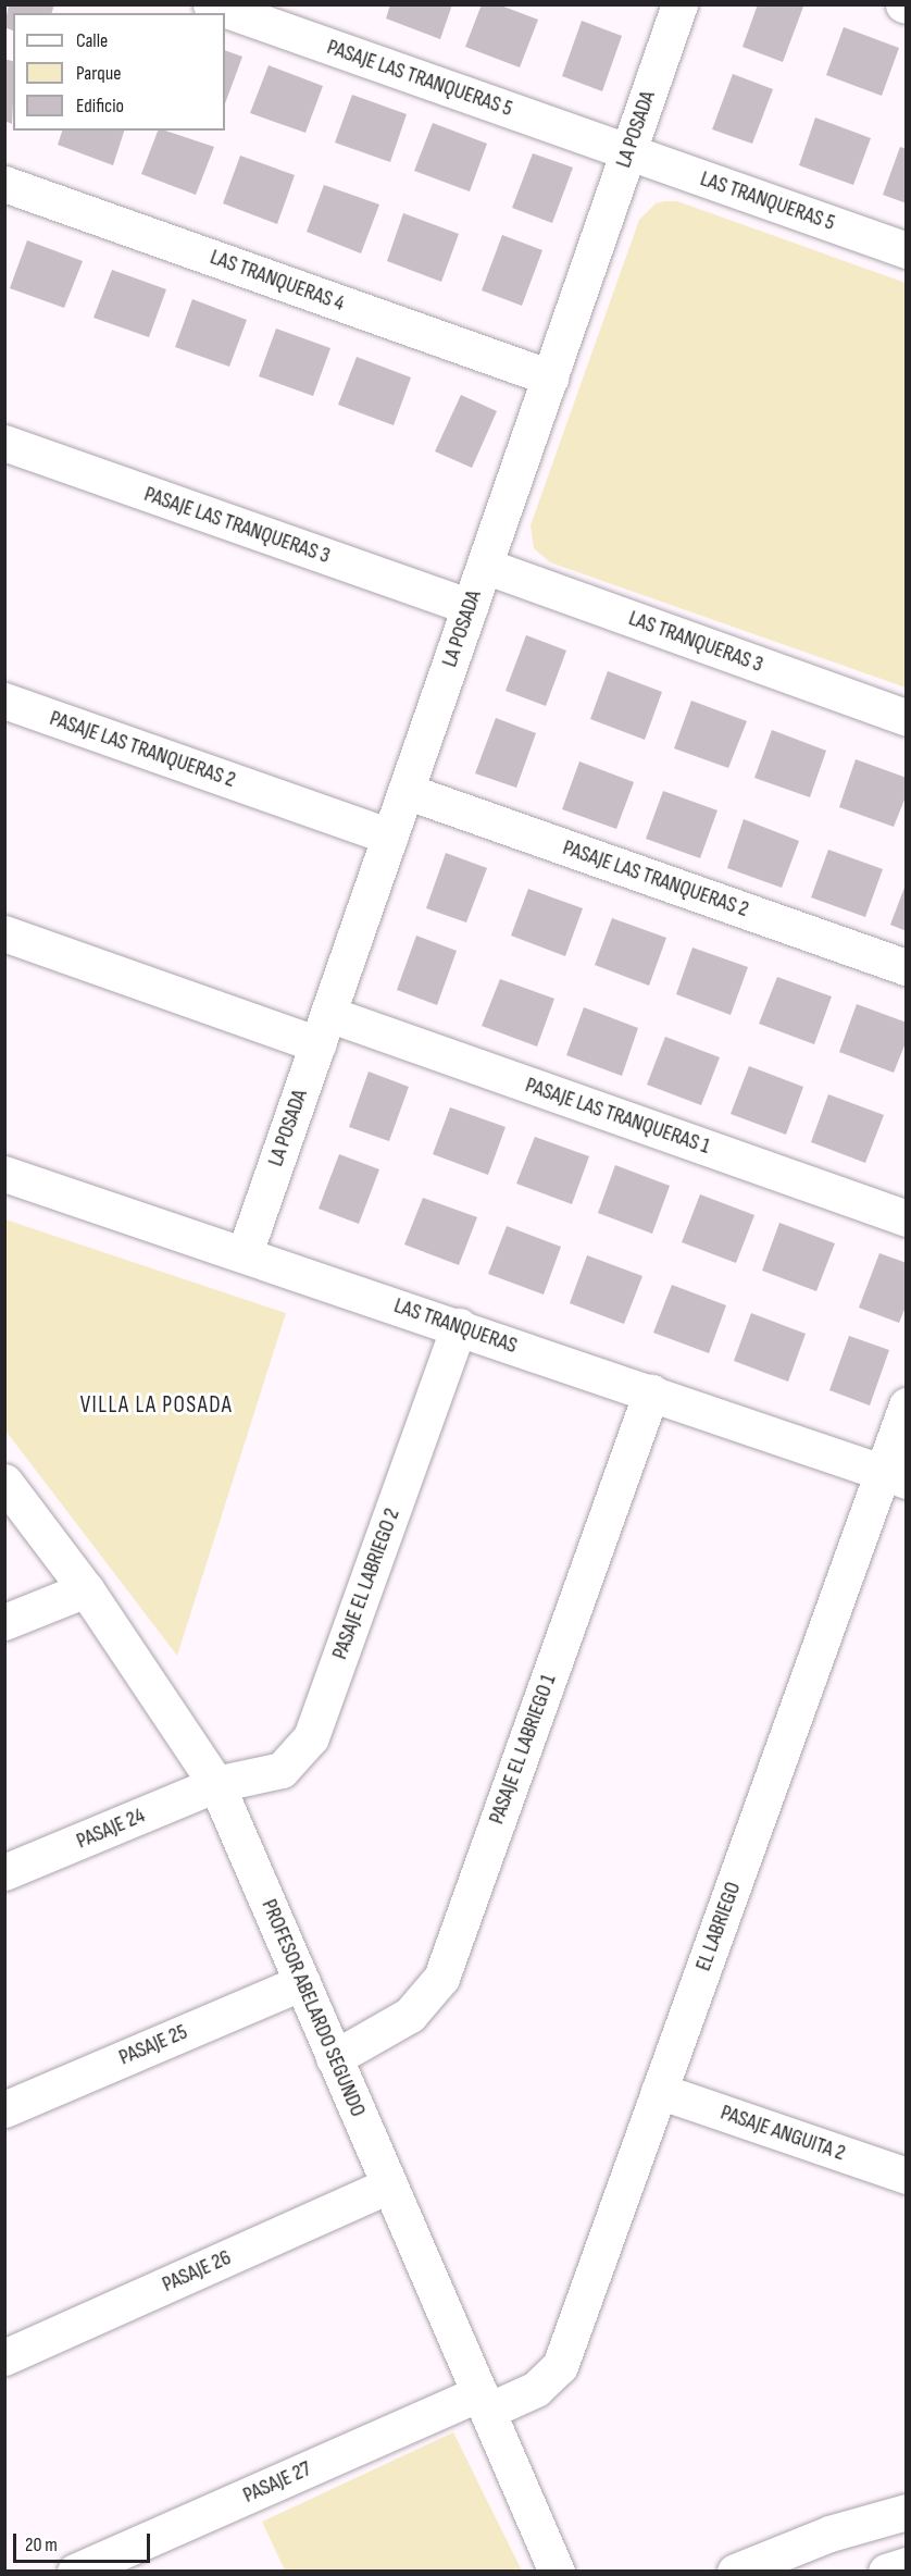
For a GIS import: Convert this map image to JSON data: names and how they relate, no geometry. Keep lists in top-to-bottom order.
{
  "streets": {
    "street": [
      "PASAJE LAS TRANQUERAS 5",
      "LA POSADA",
      "LAS TRANQUERAS 5",
      "LAS TRANQUERAS 4",
      "PASAJE LAS TRANQUERAS 3",
      "LAS TRANQUERAS 3",
      "PASAJE LAS TRANQUERAS 2",
      "PASAJE LAS TRANQUERAS 1",
      "LAS TRANQUERAS",
      "PASAJE EL LABRIEGO 2",
      "PASAJE EL LABRIEGO 1",
      "PASAJE 24",
      "EL LABRIEGO",
      "PROFESOR ABELARDO SEGUNDO",
      "PASAJE 25",
      "PASAJE ANGUITA 2",
      "PASAJE 26",
      "PASAJE 27"
    ]
  },
  "crossings": [
    ["PASAJE LAS TRANQUERAS 5", "LA POSADA"],
    ["PASAJE LAS TRANQUERAS 5", "LAS TRANQUERAS 5"],
    ["LA POSADA", "LAS TRANQUERAS 5"],
    ["LA POSADA", "LAS TRANQUERAS 4"],
    ["LA POSADA", "PASAJE LAS TRANQUERAS 3"],
    ["LA POSADA", "LAS TRANQUERAS 3"],
    ["LA POSADA", "PASAJE LAS TRANQUERAS 2"],
    ["LA POSADA", "PASAJE LAS TRANQUERAS 1"],
    ["LA POSADA", "LAS TRANQUERAS"],
    ["LAS TRANQUERAS", "PASAJE EL LABRIEGO 2"],
    ["LAS TRANQUERAS", "PASAJE EL LABRIEGO 1"],
    ["LAS TRANQUERAS", "EL LABRIEGO"],
    ["PASAJE EL LABRIEGO 2", "PASAJE 24"],
    ["PASAJE EL LABRIEGO 2", "PROFESOR ABELARDO SEGUNDO"],
    ["PASAJE EL LABRIEGO 1", "PROFESOR ABELARDO SEGUNDO"],
    ["PASAJE 24", "PROFESOR ABELARDO SEGUNDO"],
    ["EL LABRIEGO", "PROFESOR ABELARDO SEGUNDO"],
    ["EL LABRIEGO", "PASAJE ANGUITA 2"],
    ["EL LABRIEGO", "PASAJE 27"],
    ["PROFESOR ABELARDO SEGUNDO", "PASAJE 25"],
    ["PROFESOR ABELARDO SEGUNDO", "PASAJE 26"],
    ["PROFESOR ABELARDO SEGUNDO", "PASAJE 27"]
  ],
  "districts": ["VILLA LA POSADA"],
  "legend": ["Calle", "Parque", "Edificio"],
  "scale_bar": "20 m"
}
